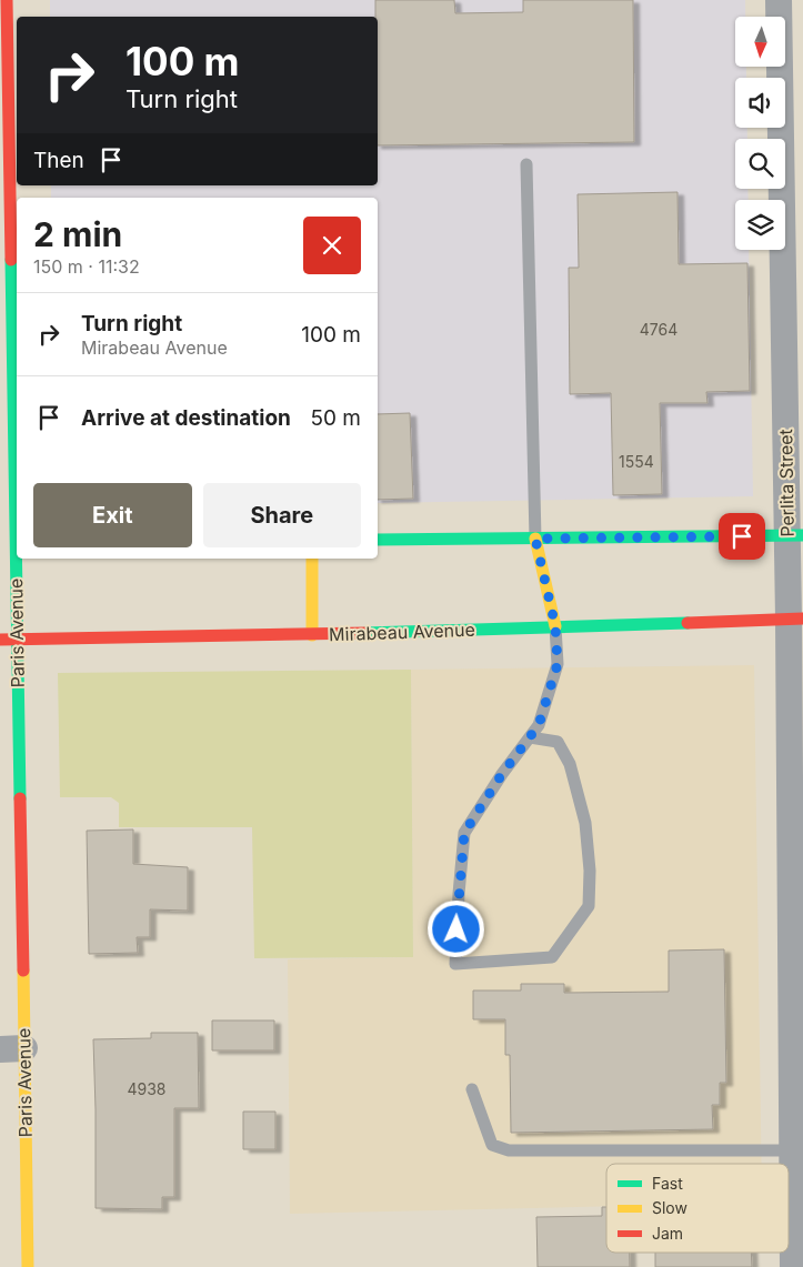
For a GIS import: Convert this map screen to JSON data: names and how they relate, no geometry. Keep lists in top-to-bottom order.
{
  "streets": {
    "street": ["Perlita Street", "Mirabeau Avenue", "Paris Avenue"]
  },
  "crossings": [
    ["Perlita Street", "Mirabeau Avenue"],
    ["Mirabeau Avenue", "Paris Avenue"]
  ],
  "house_numbers": ["4764", "1554", "4938"],
  "legend": ["Fast", "Slow", "Jam"],
  "north": "bottom",
  "page": {
    "turn": ["100 m", "Turn right"],
    "then": "Then",
    "heading": ["2 min", "150 m · 11:32"],
    "list": [
      {
        "name": "Turn right",
        "note": "Mirabeau Avenue",
        "value": "100 m"
      },
      {
        "name": "Arrive at destination",
        "value": "50 m"
      }
    ],
    "buttons": ["Exit", "Share"]
  }
}
